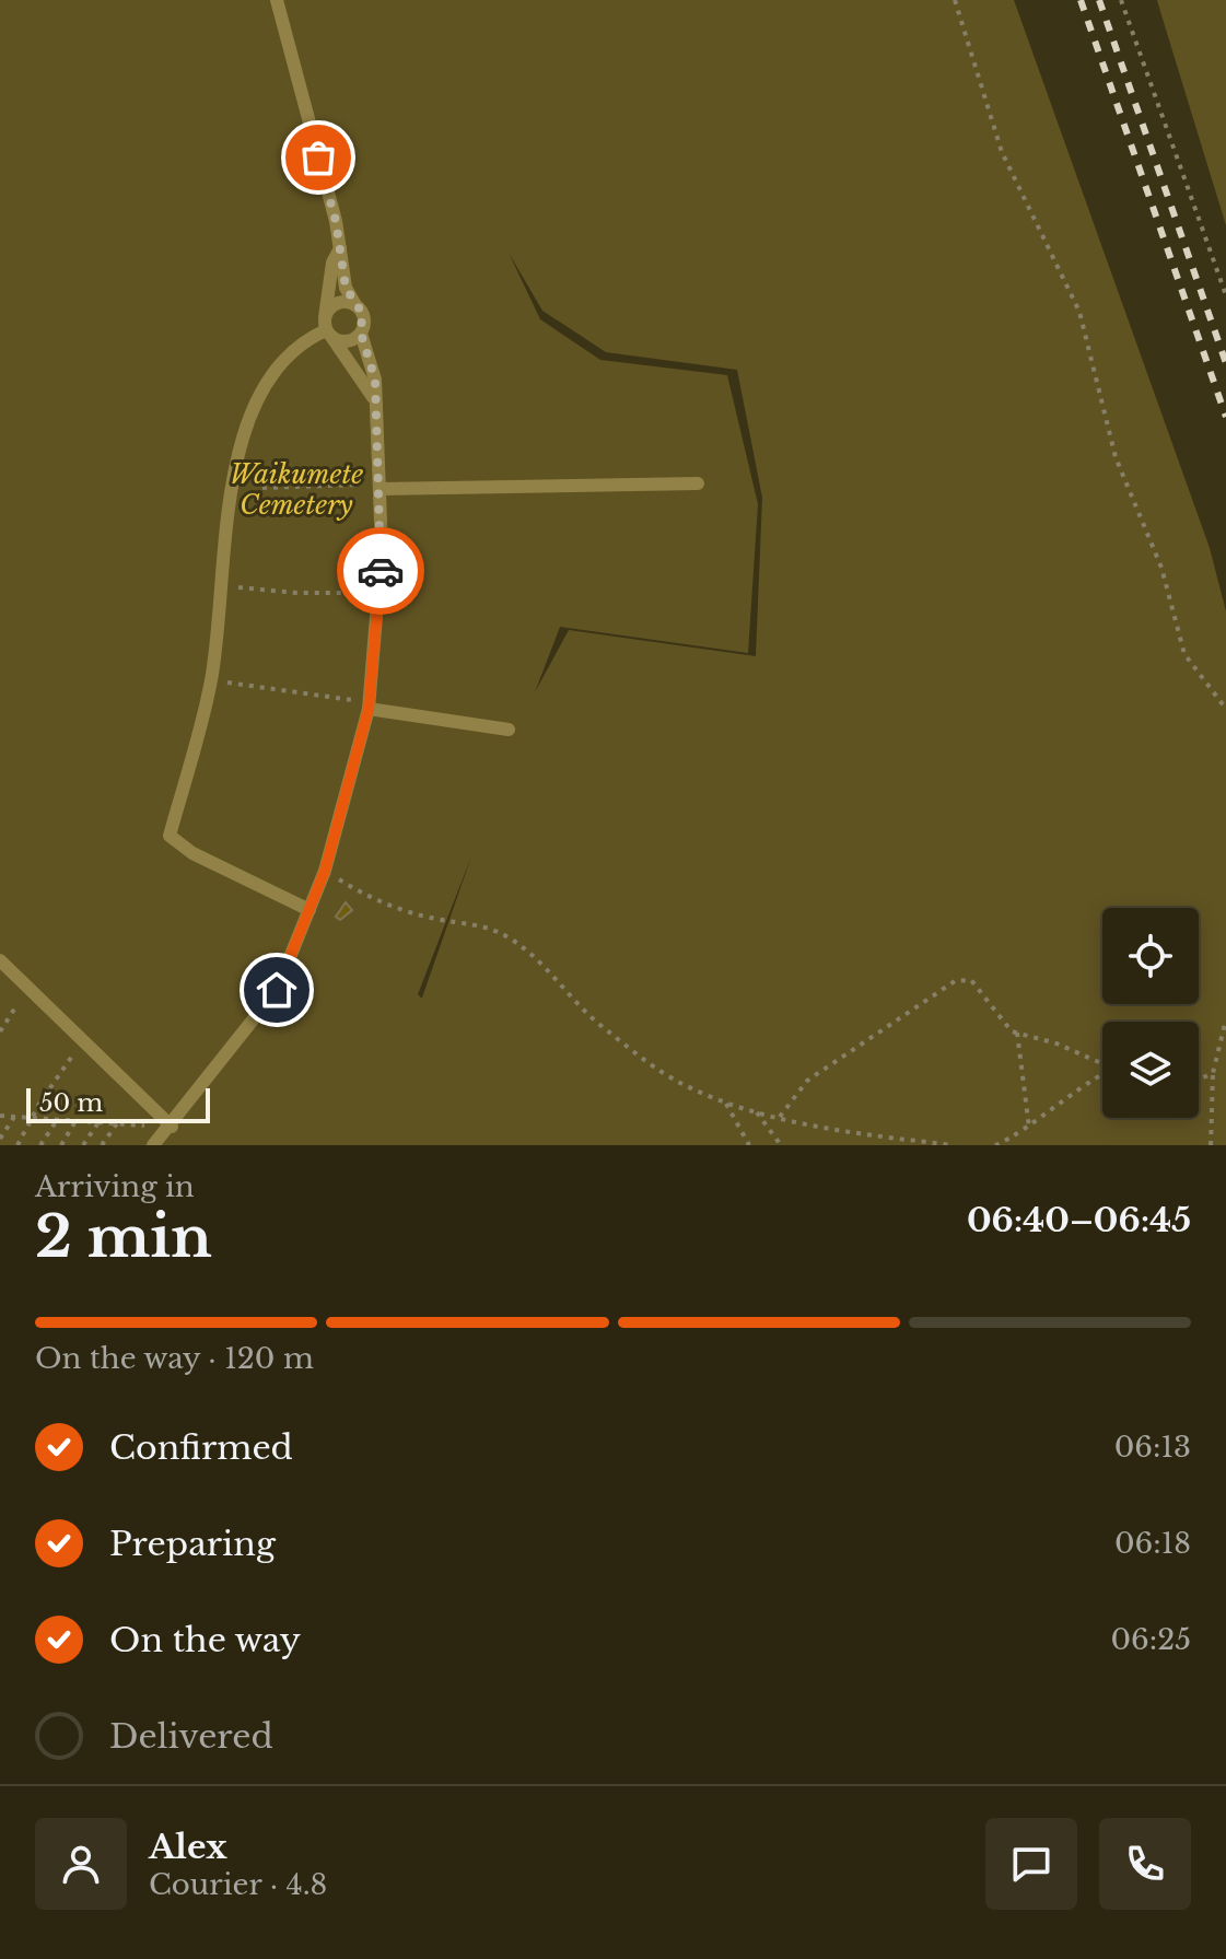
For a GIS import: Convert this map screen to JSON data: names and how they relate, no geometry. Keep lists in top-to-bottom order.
{
  "parks": ["Waikumete Cemetery"],
  "scale_bar": "50 m",
  "page": {
    "scale": "50 m",
    "heading": ["2 min", "Arriving in", "06:40–06:45"],
    "panel": ["Alex", "Courier · 4.8"],
    "bar": "On the way · 120 m",
    "list": [
      ["Confirmed", "06:13"],
      ["Preparing", "06:18"],
      ["On the way", "06:25"],
      "Delivered"
    ]
  }
}
